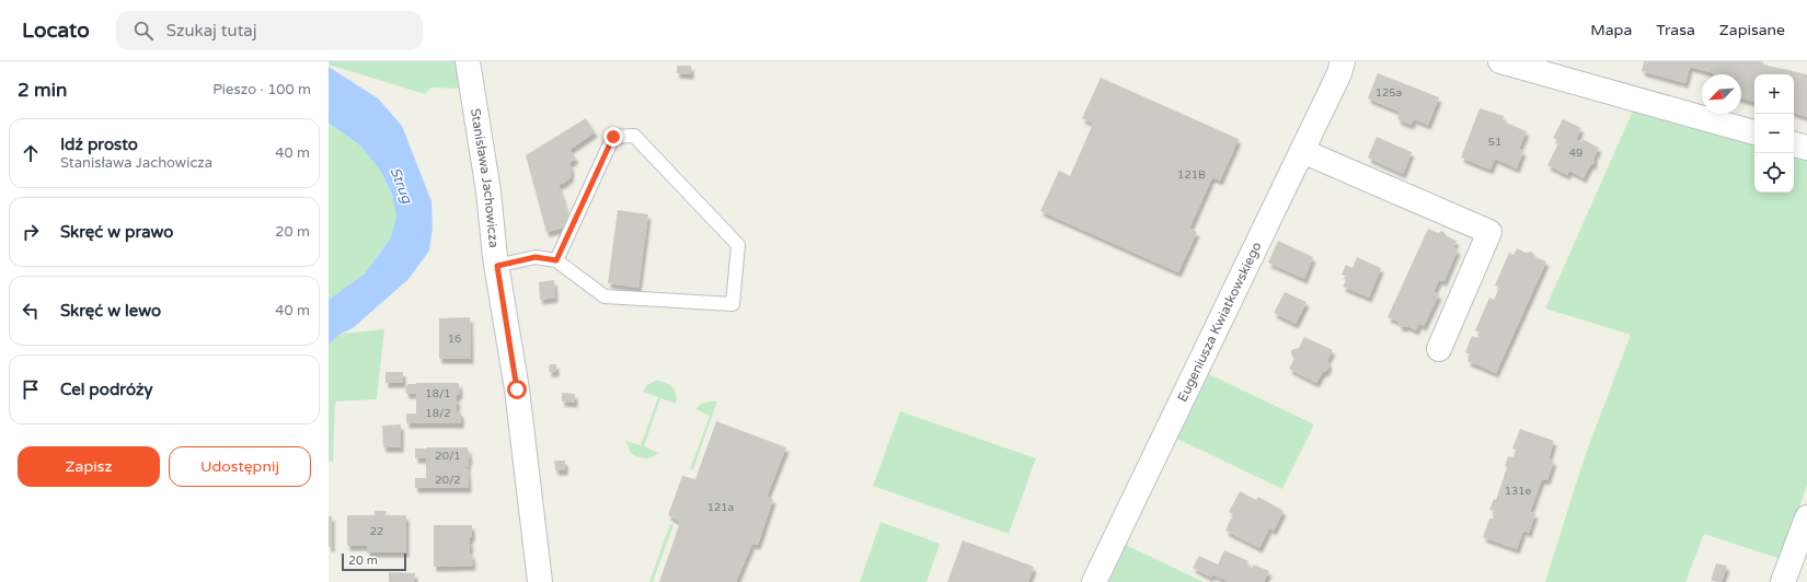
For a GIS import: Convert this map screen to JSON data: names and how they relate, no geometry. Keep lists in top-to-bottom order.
{
  "streets": {
    "street": ["Stanisława Jachowicza", "Eugeniusza Kwiatkowskiego"]
  },
  "water": ["Strug"],
  "house_numbers": [
    "125a",
    "51",
    "49",
    "121B",
    "16",
    "18/1",
    "18/2",
    "20/1",
    "20/2",
    "131e",
    "121a",
    "22"
  ],
  "scale_bar": "20 m",
  "north": "bottom left",
  "page": {
    "header": "Locato",
    "search": "Szukaj tutaj",
    "nav": ["Mapa", "Trasa", "Zapisane"],
    "heading": ["2 min", "Pieszo · 100 m"],
    "map_buttons": ["+", "−"],
    "list": [
      ["Idź prosto", "Stanisława Jachowicza", "40 m"],
      ["Skręć w prawo", "20 m"],
      ["Skręć w lewo", "40 m"],
      "Cel podróży"
    ],
    "buttons": ["Zapisz", "Udostępnij"],
    "scale": "20 m"
  }
}
